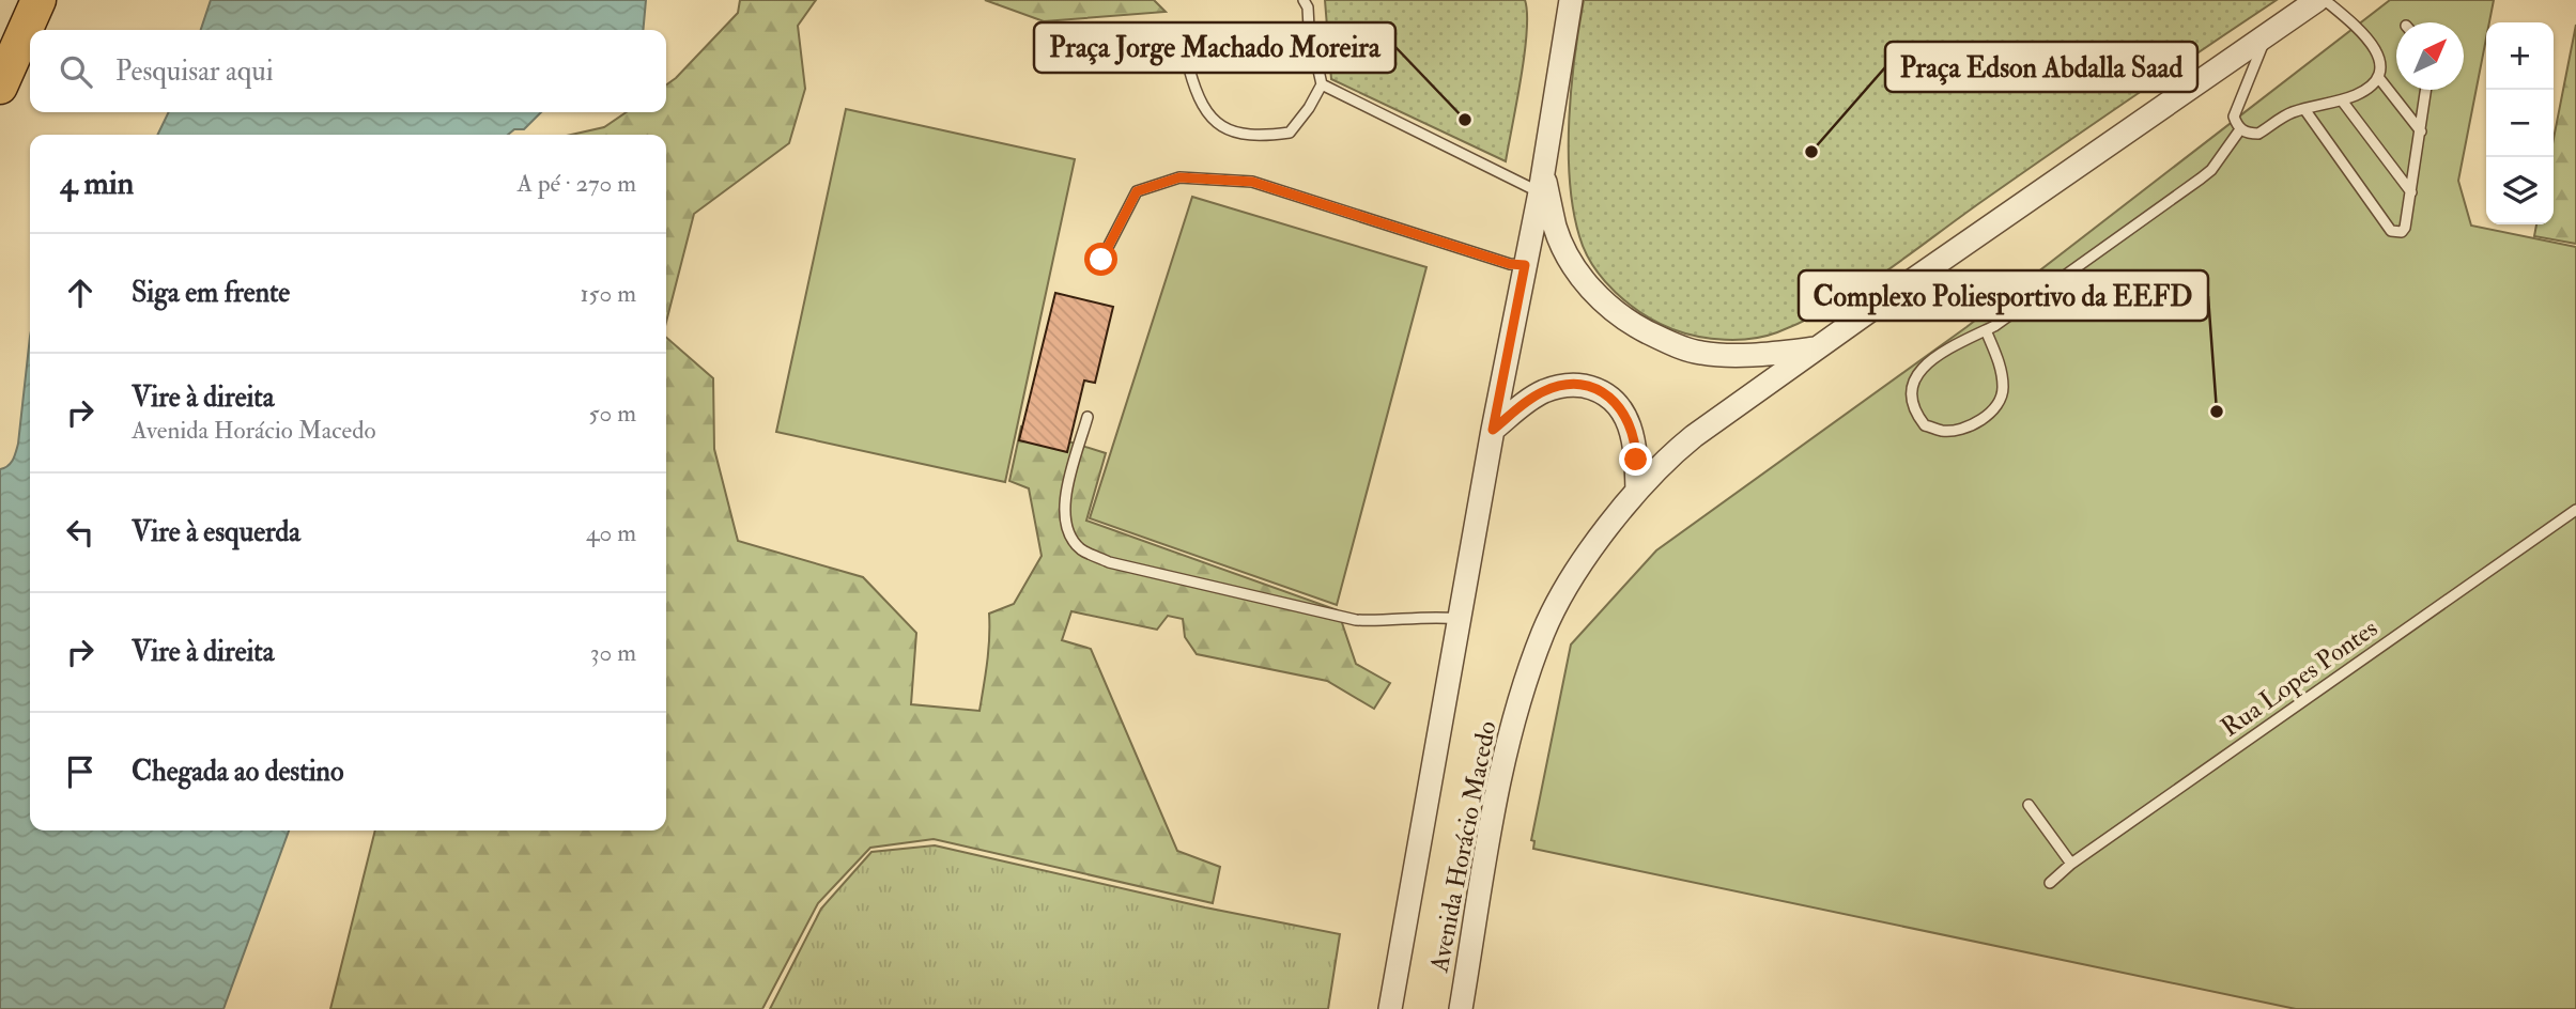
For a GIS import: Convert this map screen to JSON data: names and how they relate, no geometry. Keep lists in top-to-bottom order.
{
  "streets": {
    "street": ["Avenida Horácio Macedo"],
    "lane": ["Rua Lopes Pontes"]
  },
  "places": ["Praça Jorge Machado Moreira", "Praça Edson Abdalla Saad", "Complexo Poliesportivo da EEFD"],
  "north": "top right",
  "page": {
    "map_buttons": ["+", "−"],
    "search": "Pesquisar aqui",
    "heading": ["4 min", "A pé · 270 m"],
    "list": [
      ["Siga em frente", "150 m"],
      ["Vire à direita", "Avenida Horácio Macedo", "50 m"],
      ["Vire à esquerda", "40 m"],
      ["Vire à direita", "30 m"],
      "Chegada ao destino"
    ]
  }
}
